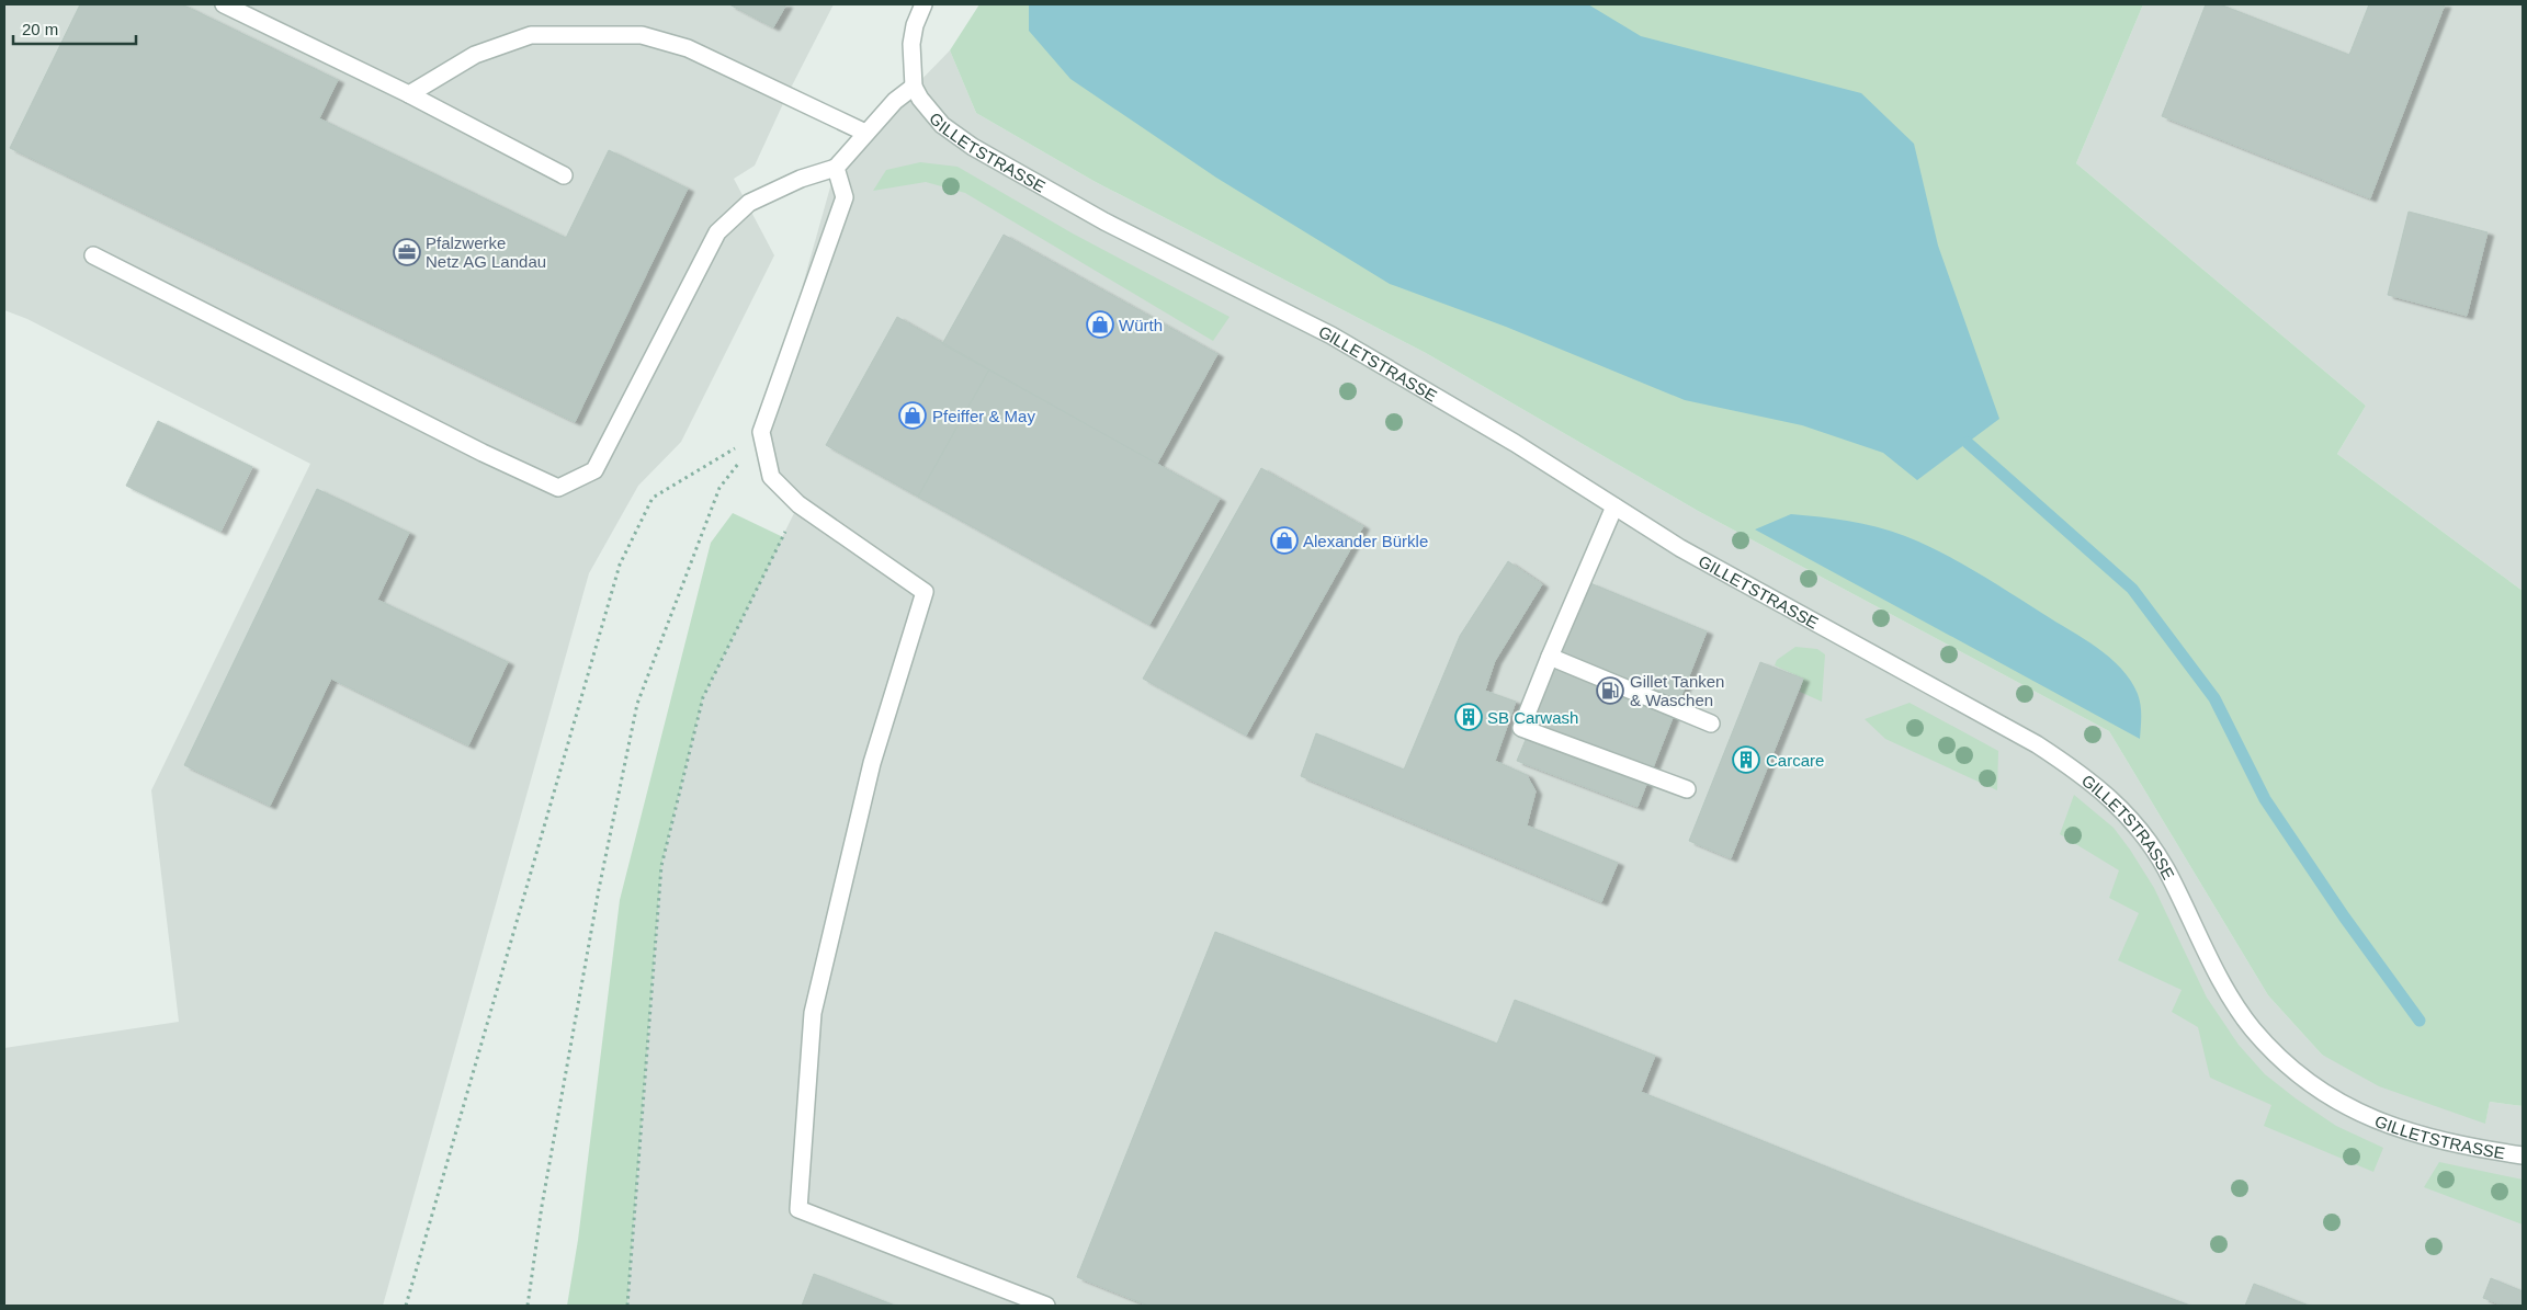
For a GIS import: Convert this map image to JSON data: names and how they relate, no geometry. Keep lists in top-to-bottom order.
{
  "streets": {
    "street": ["GILLETSTRASSE"]
  },
  "places": {
    "office": ["Pfalzwerke Netz AG Landau"],
    "shop": ["Würth", "Pfeiffer & May", "Alexander Bürkle"],
    "fuel station": ["Gillet Tanken & Waschen"],
    "building": ["SB Carwash", "Carcare"]
  },
  "scale_bar": "20 m"
}
